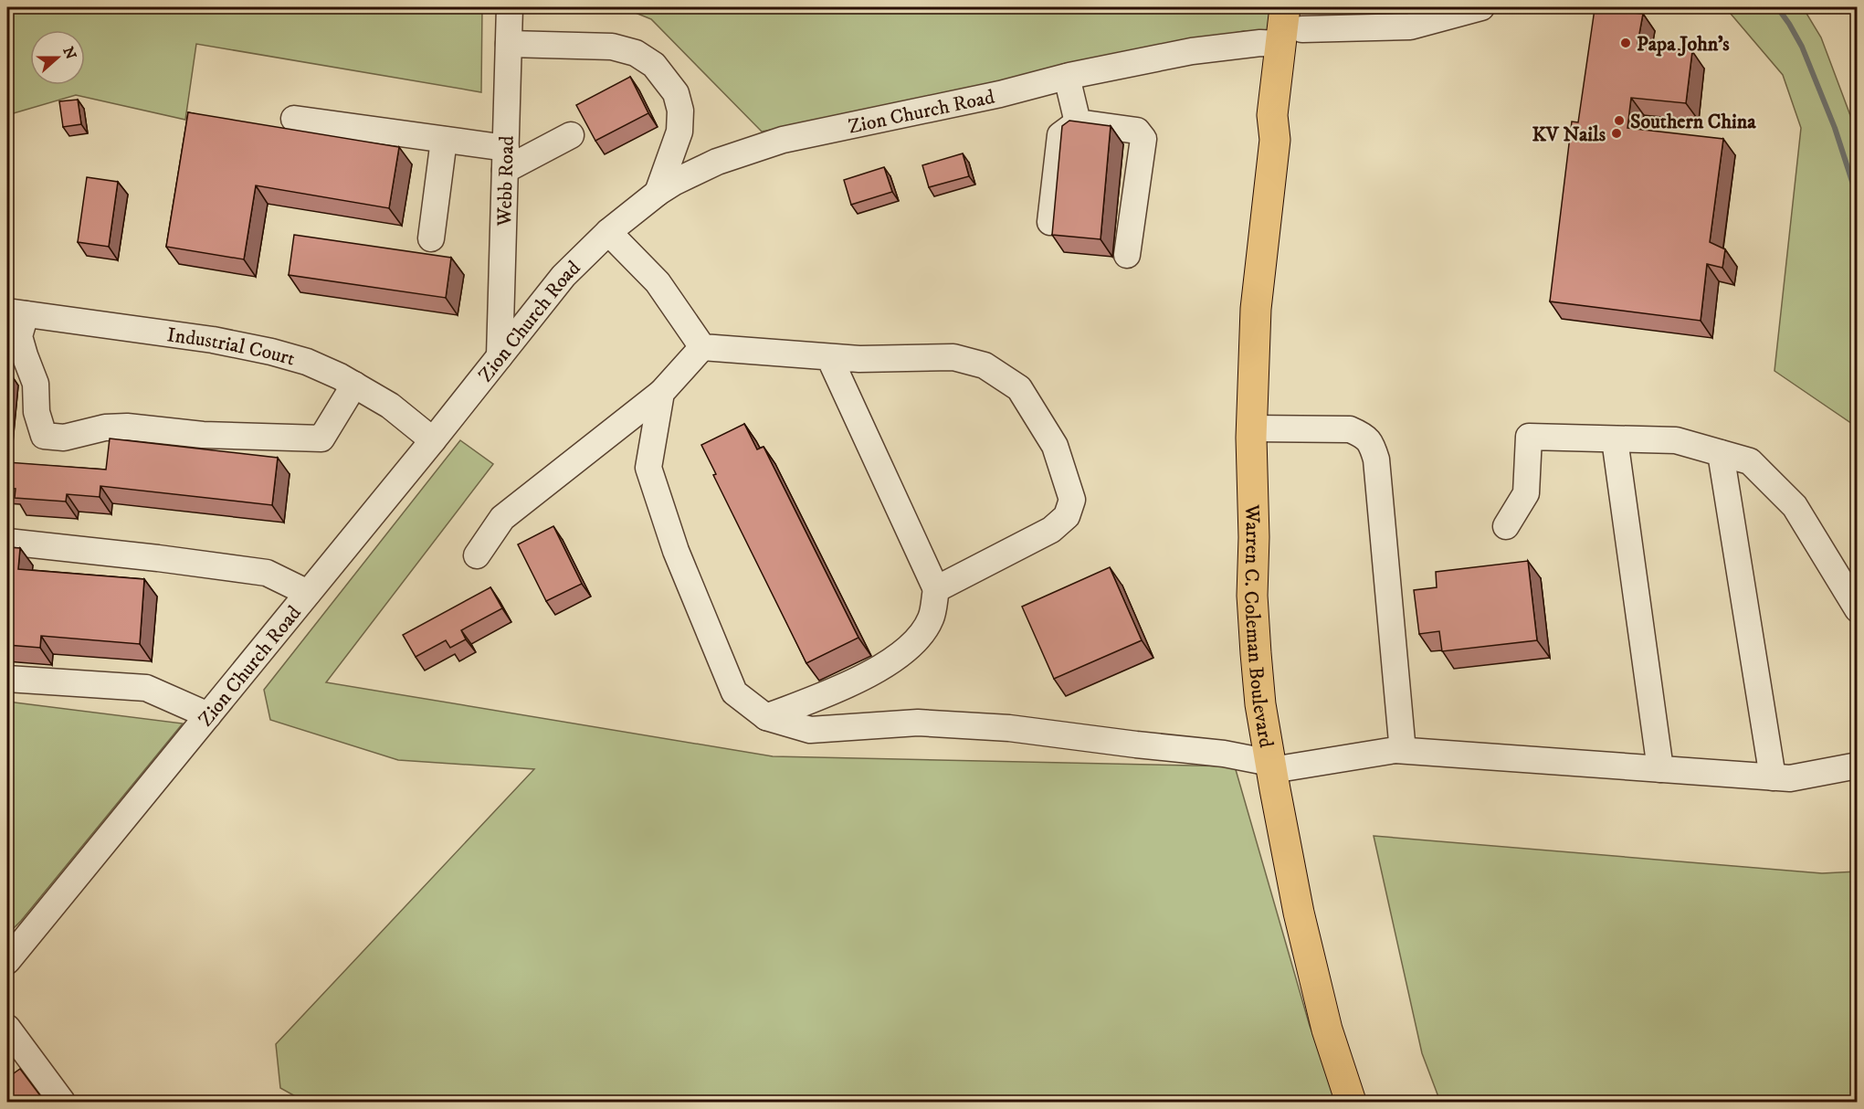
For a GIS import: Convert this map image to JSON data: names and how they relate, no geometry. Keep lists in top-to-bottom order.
{
  "streets": {
    "highway": ["Warren C. Coleman Boulevard"],
    "street": ["Zion Church Road", "Webb Road", "Industrial Court"]
  },
  "crossings": [
    ["Zion Church Road", "Webb Road"],
    ["Zion Church Road", "Industrial Court"],
    ["Zion Church Road", "Warren C. Coleman Boulevard"]
  ],
  "places": ["Papa John's", "Southern China", "KV Nails"],
  "north": "right"
}
